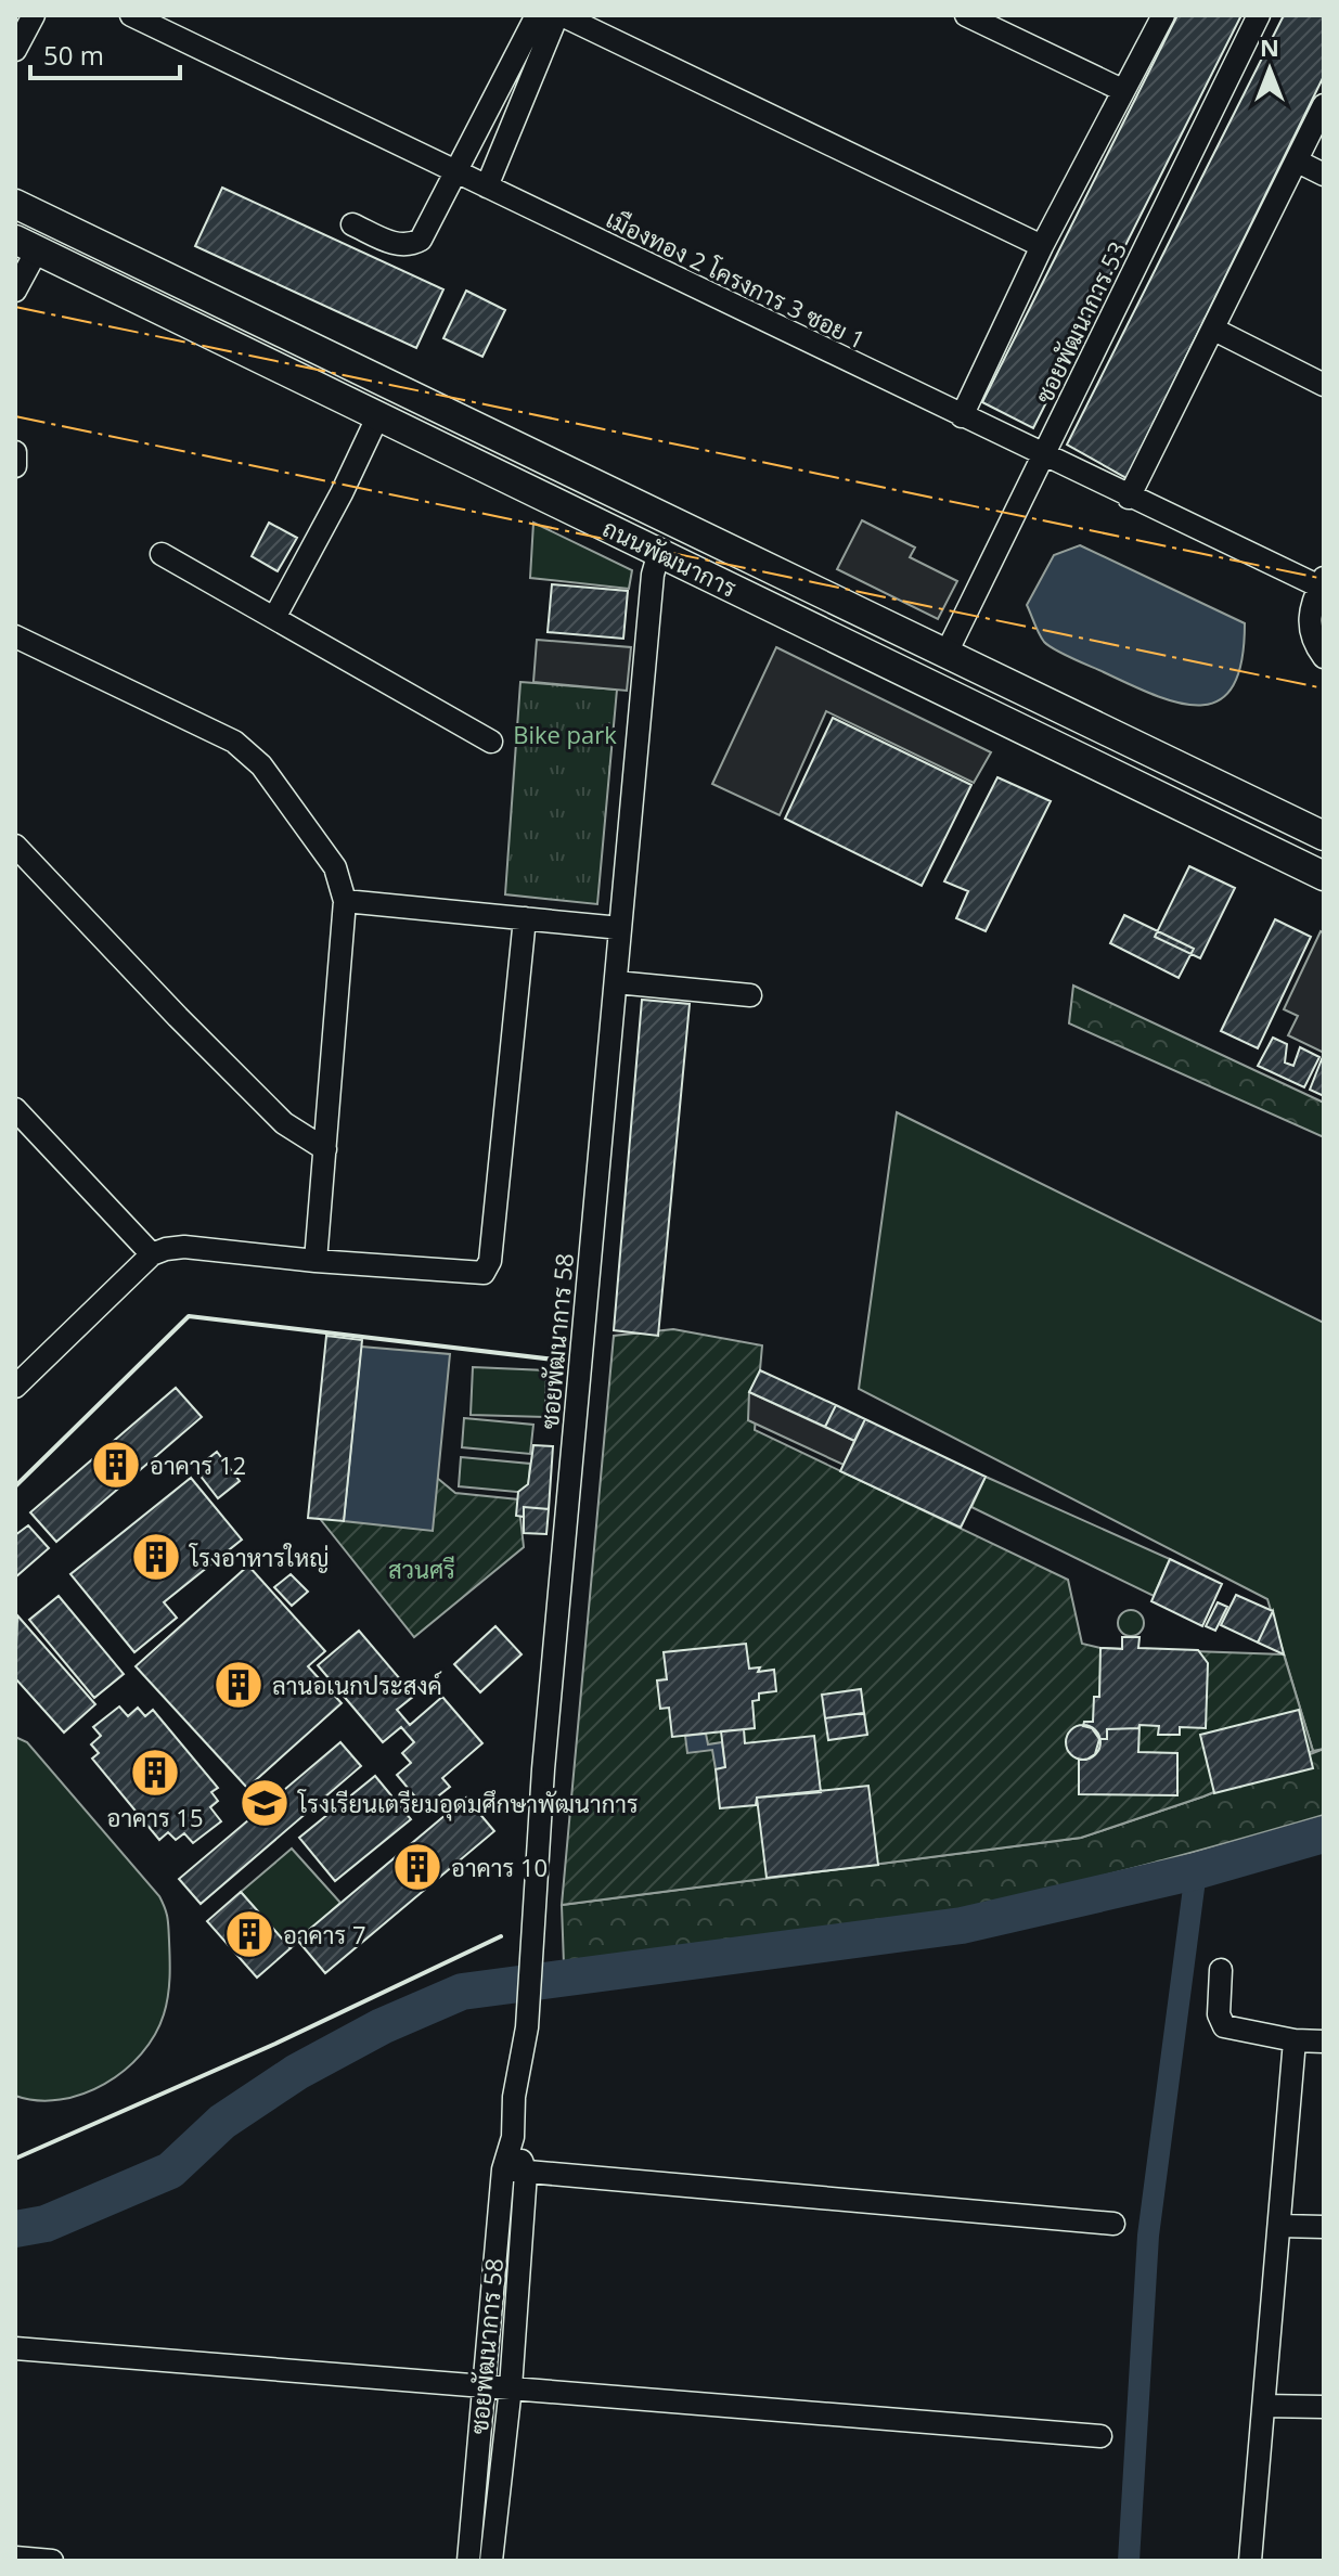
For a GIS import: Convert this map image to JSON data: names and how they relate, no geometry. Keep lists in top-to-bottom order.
{
  "streets": {
    "main road": ["ถนนพัฒนาการ"],
    "street": ["เมืองทอง 2 โครงการ 3 ซอย 1", "ซอยพัฒนาการ 53", "ซอยพัฒนาการ 58"]
  },
  "crossings": [
    ["เมืองทอง 2 โครงการ 3 ซอย 1", "ซอยพัฒนาการ 53"],
    ["ซอยพัฒนาการ 53", "ถนนพัฒนาการ"],
    ["ถนนพัฒนาการ", "ซอยพัฒนาการ 58"]
  ],
  "parks": ["Bike park", "สวนศรี"],
  "places": {
    "building": [
      "อาคาร 12",
      "โรงอาหารใหญ่",
      "ลานอเนกประสงค์",
      "อาคาร 15",
      "อาคาร 10",
      "อาคาร 7"
    ],
    "school or university": ["โรงเรียนเตรียมอุดมศึกษาพัฒนาการ"]
  },
  "scale_bar": "50 m",
  "north": "top"
}
